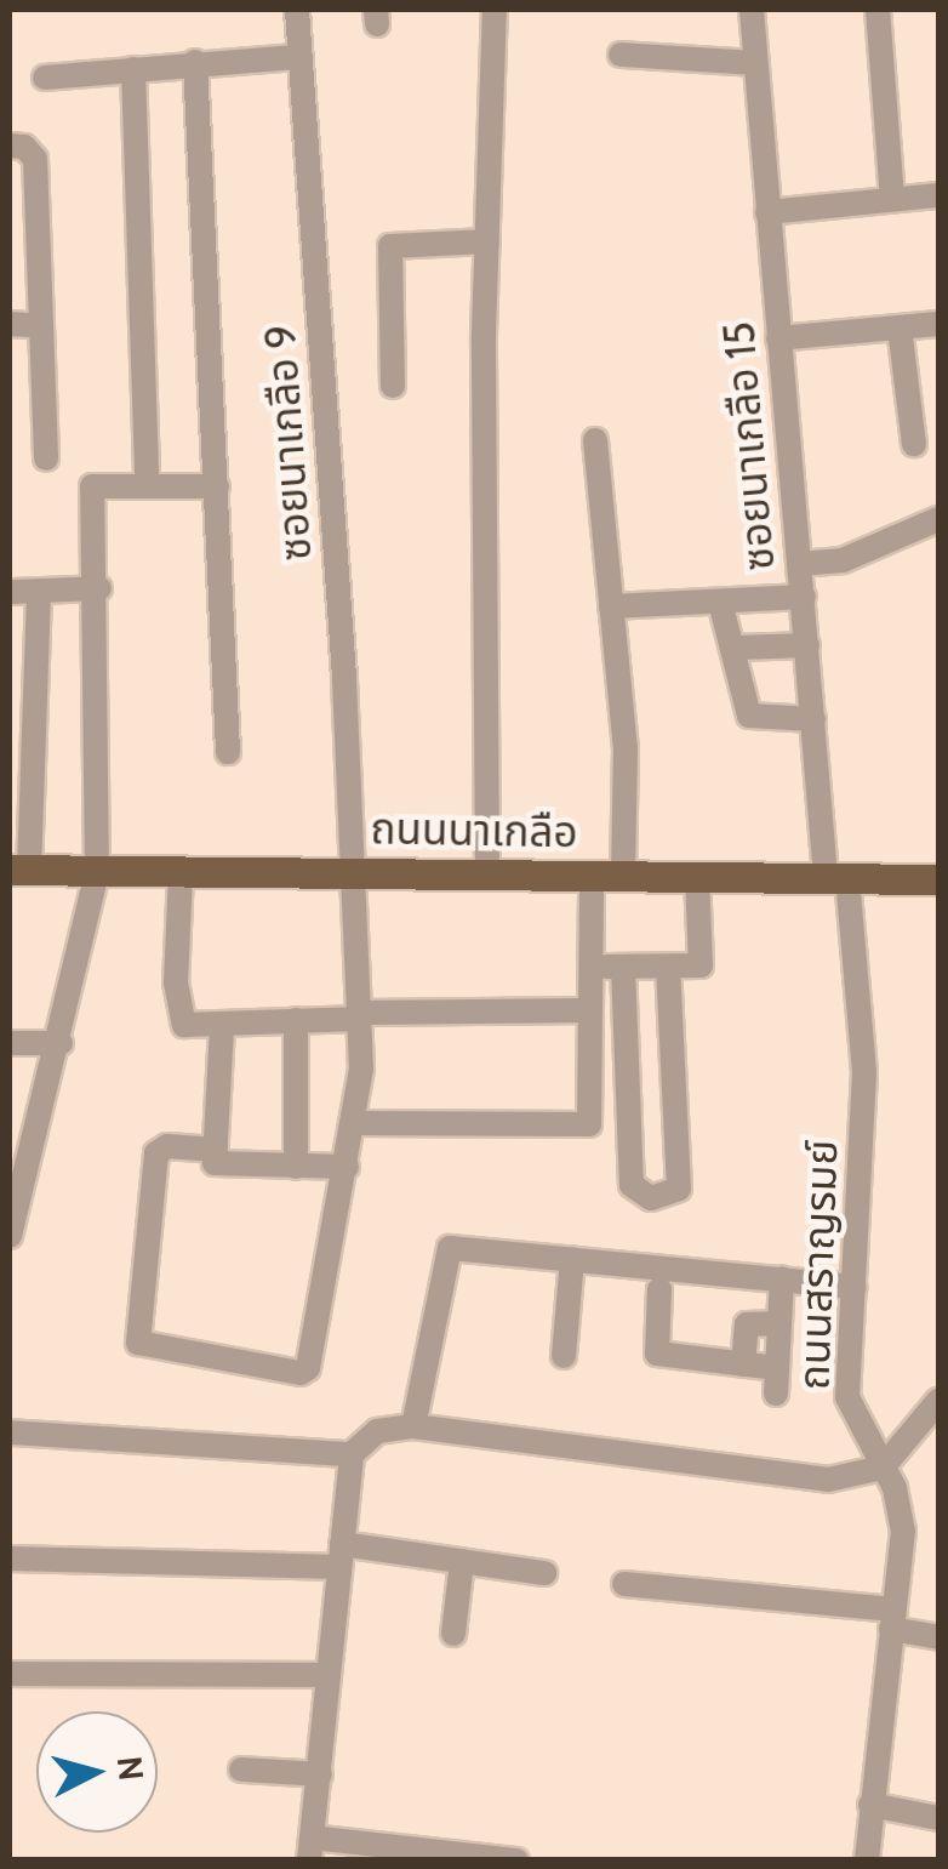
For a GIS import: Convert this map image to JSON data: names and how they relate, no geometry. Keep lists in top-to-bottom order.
{
  "streets": {
    "main road": ["ถนนนาเกลือ"],
    "street": ["ซอยนาเกลือ 9", "ซอยนาเกลือ 15", "ถนนสราญรมย์"]
  },
  "crossings": [
    ["ซอยนาเกลือ 9", "ถนนนาเกลือ"],
    ["ซอยนาเกลือ 15", "ถนนนาเกลือ"],
    ["ซอยนาเกลือ 15", "ถนนสราญรมย์"],
    ["ถนนนาเกลือ", "ถนนสราญรมย์"]
  ],
  "north": "right"
}
